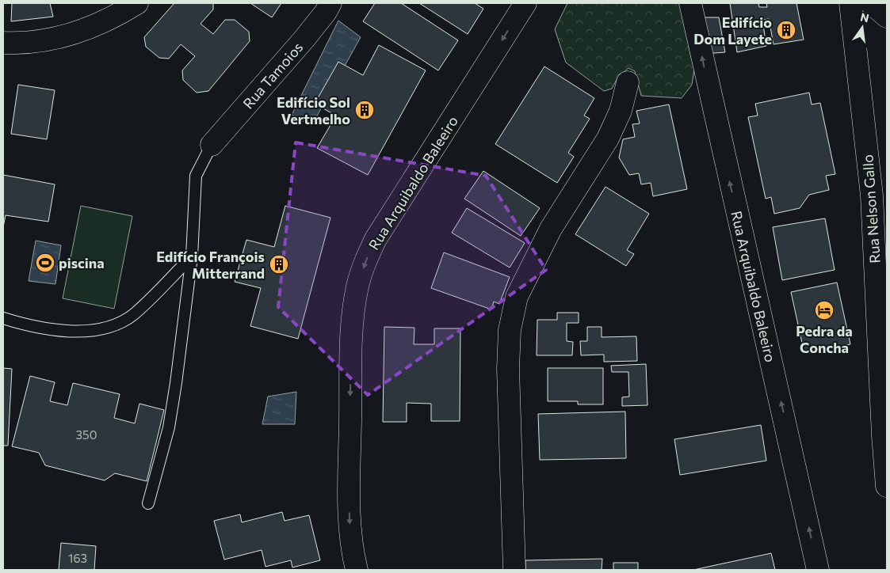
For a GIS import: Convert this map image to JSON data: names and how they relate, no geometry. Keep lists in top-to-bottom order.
{
  "streets": {
    "street": ["Rua Tamoios", "Rua Arquibaldo Baleeiro", "Rua Nelson Gallo"]
  },
  "places": {
    "building": ["Edifício Dom Layete", "Edifício Sol Vertmelho", "Edifício François Mitterrand"],
    "sports": ["piscina"],
    "hotel": ["Pedra da Concha"]
  },
  "house_numbers": ["350", "163"],
  "north": "top"
}
